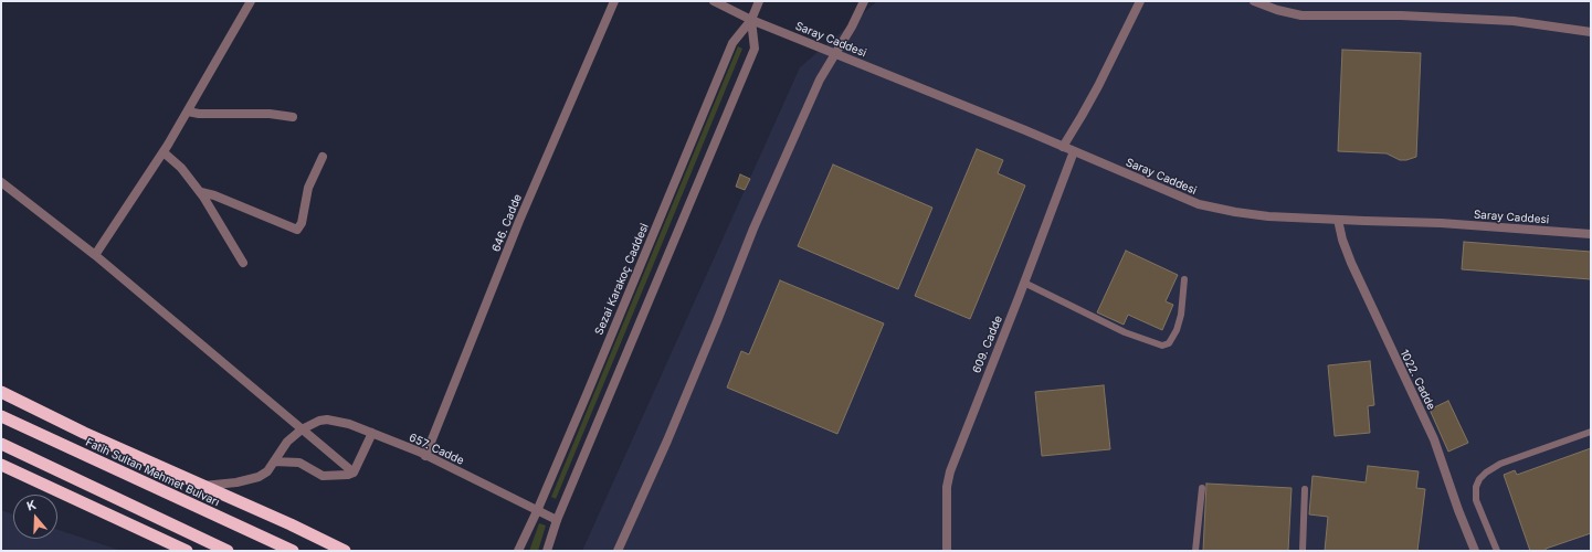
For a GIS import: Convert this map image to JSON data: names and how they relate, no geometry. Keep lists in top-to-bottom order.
{
  "streets": {
    "highway": ["Fatih Sultan Mehmet Bulvarı"],
    "street": [
      "Saray Caddesi",
      "646. Cadde",
      "Sezai Karakoç Caddesi",
      "609. Cadde",
      "1022. Cadde",
      "657. Cadde"
    ]
  },
  "crossings": [
    ["Saray Caddesi", "Sezai Karakoç Caddesi"],
    ["Saray Caddesi", "609. Cadde"],
    ["Saray Caddesi", "1022. Cadde"],
    ["646. Cadde", "657. Cadde"],
    ["Sezai Karakoç Caddesi", "657. Cadde"]
  ],
  "north": "top"
}
